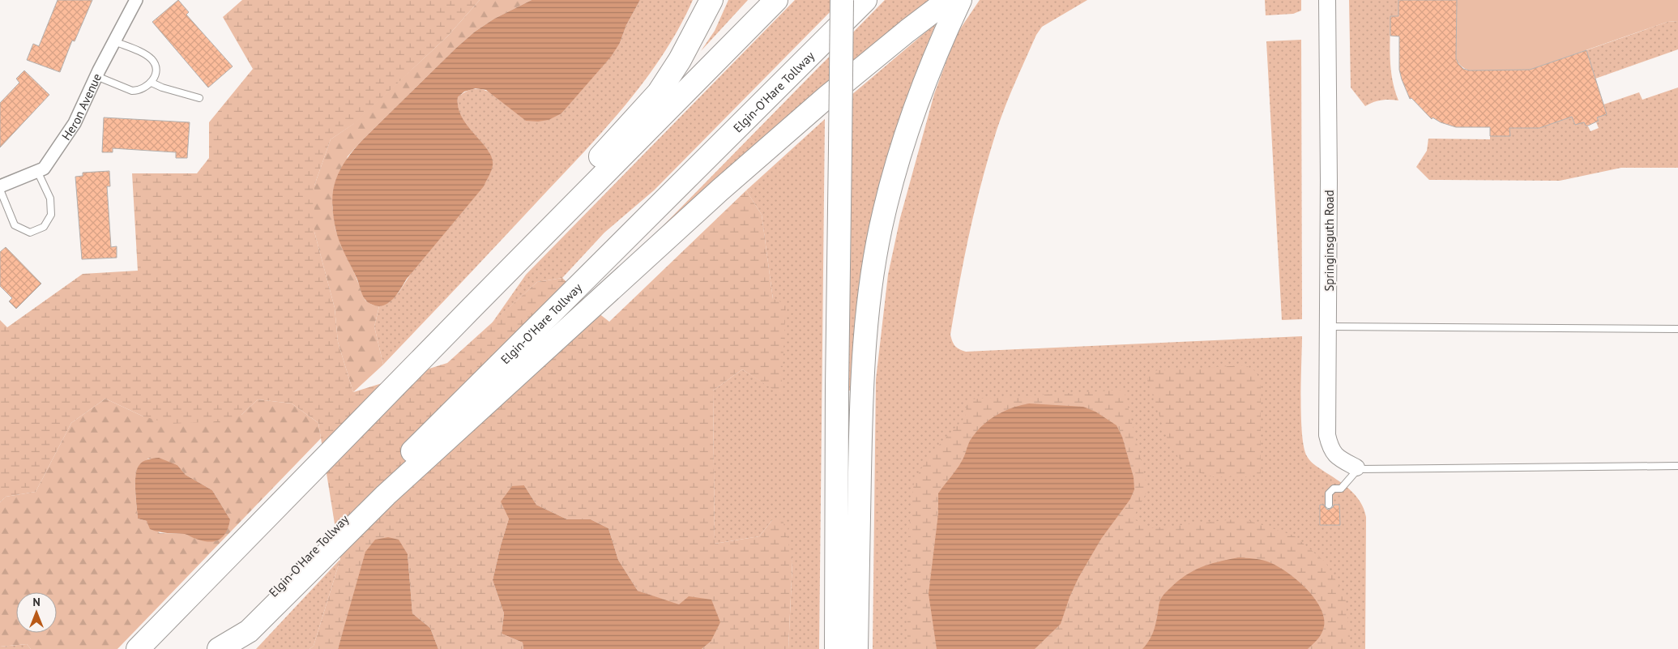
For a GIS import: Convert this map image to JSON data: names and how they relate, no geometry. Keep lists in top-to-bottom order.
{
  "streets": {
    "highway": ["Elgin-O'Hare Tollway"],
    "street": ["Heron Avenue", "Springinsguth Road"]
  },
  "north": "top"
}
